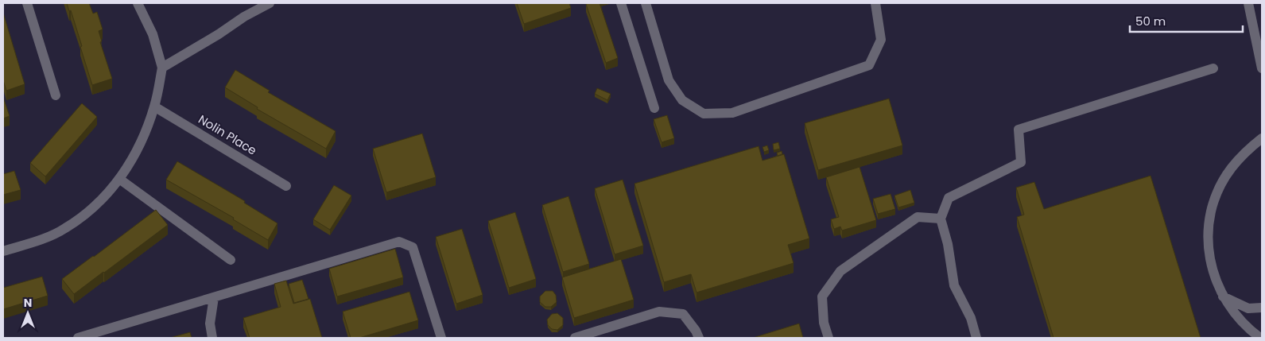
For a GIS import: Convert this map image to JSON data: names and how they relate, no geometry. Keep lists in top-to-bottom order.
{
  "streets": {
    "street": ["Nolin Place"]
  },
  "scale_bar": "50 m",
  "north": "top"
}
